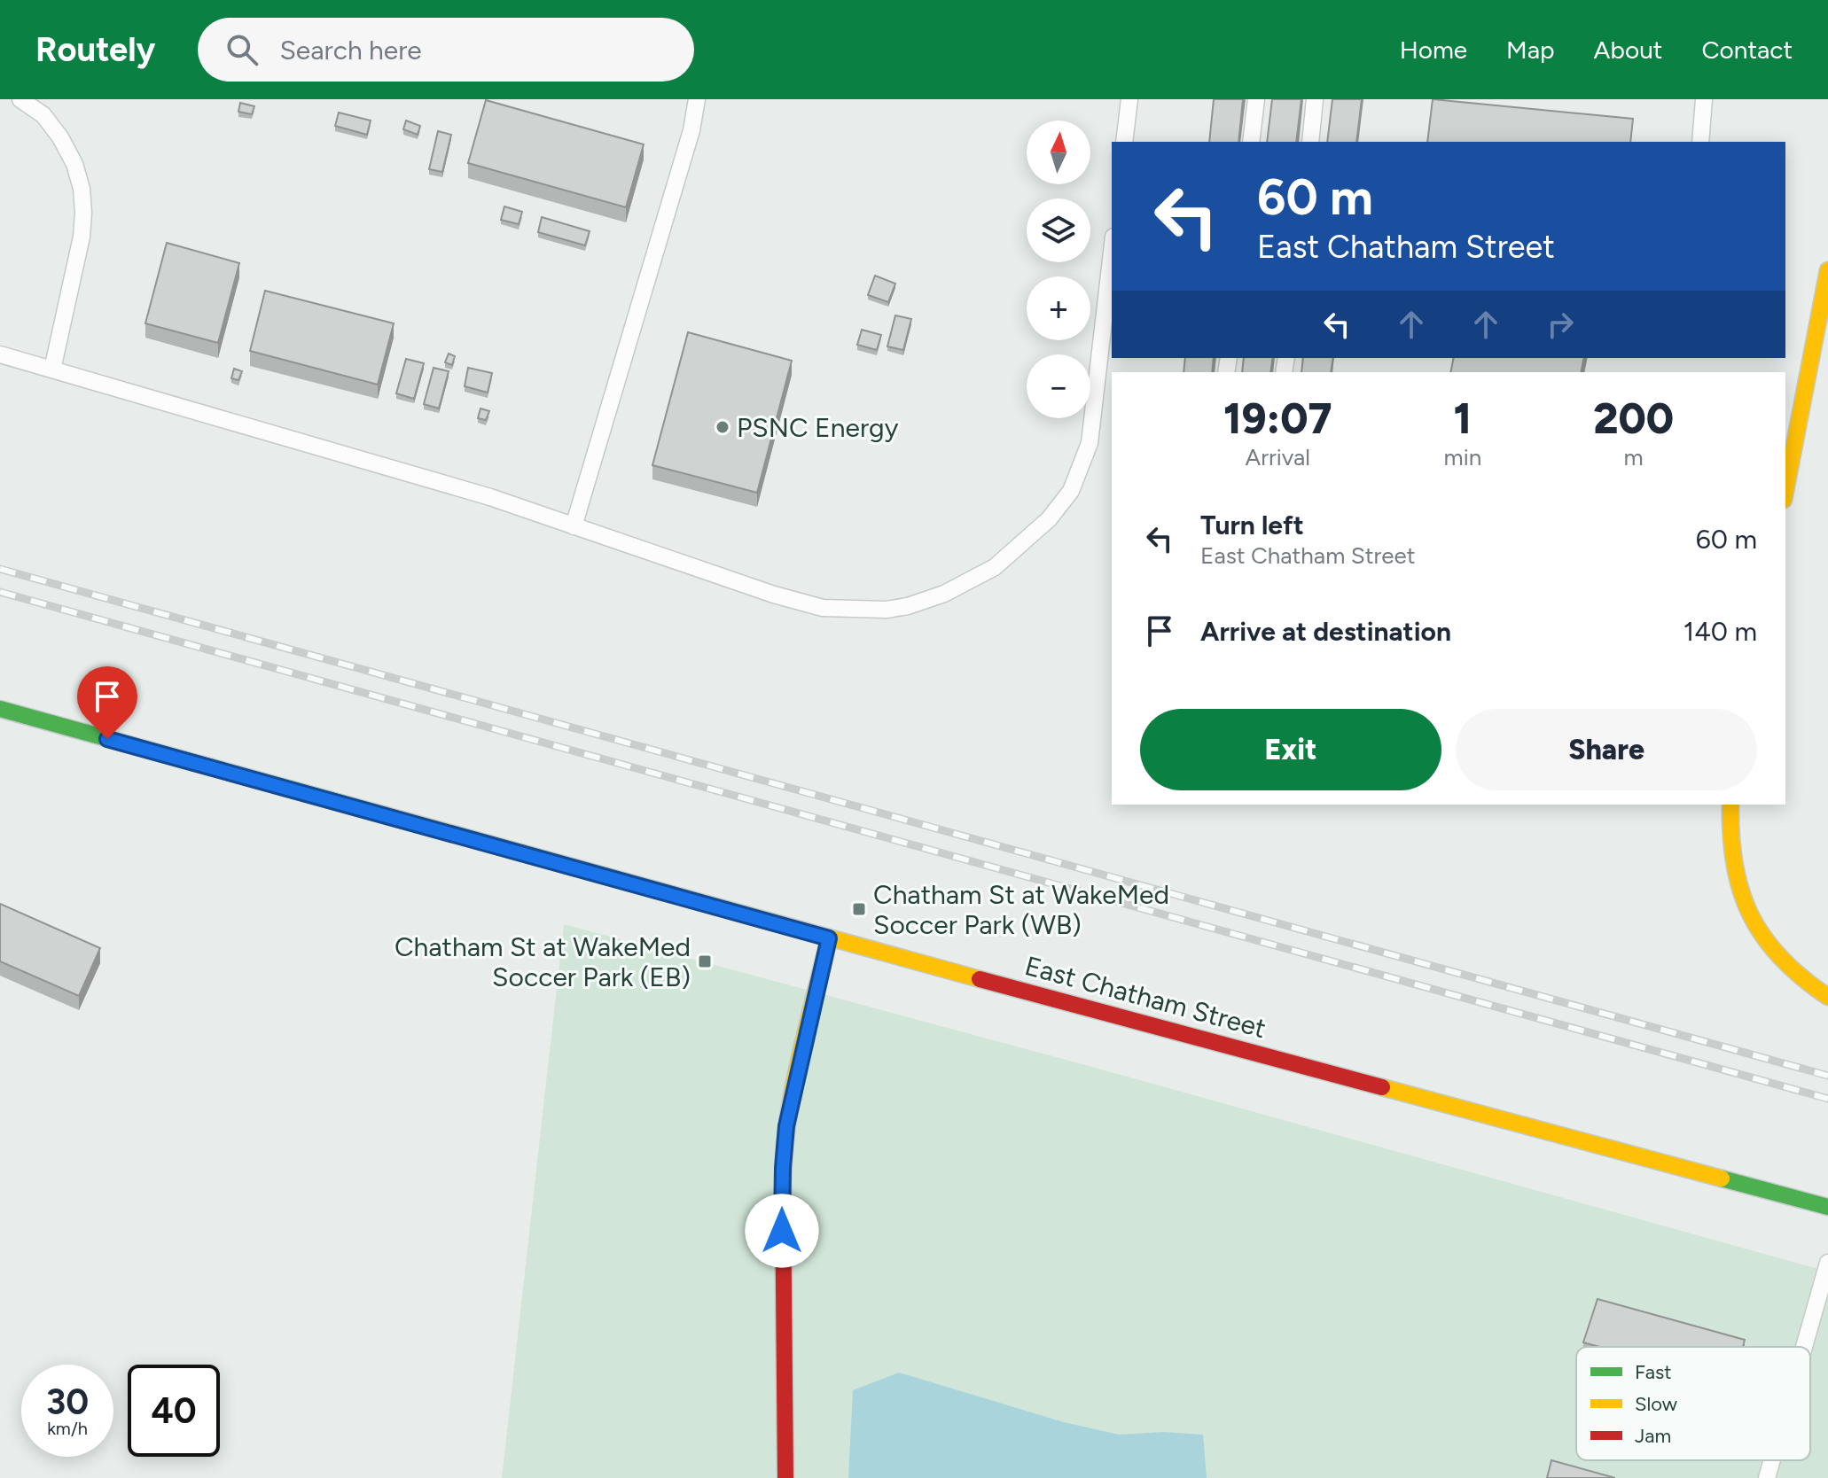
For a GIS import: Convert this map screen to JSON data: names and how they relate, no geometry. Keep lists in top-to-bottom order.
{
  "streets": {
    "main road": ["East Chatham Street"]
  },
  "places": {
    "other": ["PSNC Energy"],
    "transit": ["Chatham St at WakeMed Soccer Park (WB)", "Chatham St at WakeMed Soccer Park (EB)"]
  },
  "legend": ["Fast", "Slow", "Jam"],
  "north": "top",
  "page": {
    "header": "Routely",
    "search": "Search here",
    "nav": [
      "Home",
      "Map",
      "About",
      "Contact"
    ],
    "map_buttons": ["+", "−"],
    "turn": ["60 m", "East Chatham Street"],
    "eta": [
      "19:07",
      "Arrival",
      "1",
      "min",
      "200",
      "m"
    ],
    "list": [
      {
        "name": "Turn left",
        "note": "East Chatham Street",
        "value": "60 m"
      },
      {
        "name": "Arrive at destination",
        "value": "140 m"
      }
    ],
    "buttons": ["Exit", "Share"],
    "speed": "30 km/h",
    "limit": "40"
  }
}
